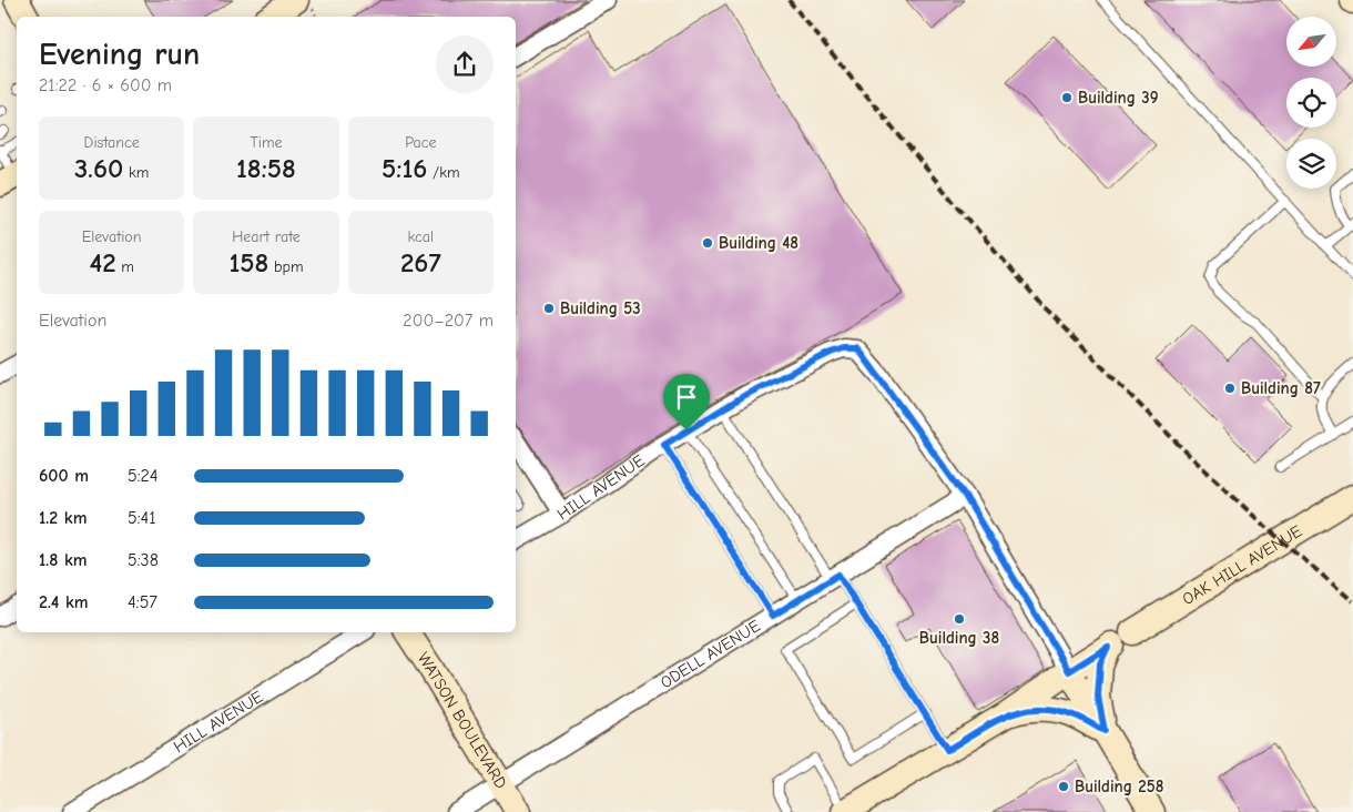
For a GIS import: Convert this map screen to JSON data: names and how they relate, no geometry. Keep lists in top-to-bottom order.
{
  "streets": {
    "street": [
      "HILL AVENUE",
      "OAK HILL AVENUE",
      "ODELL AVENUE",
      "WATSON BOULEVARD"
    ]
  },
  "crossings": [
    ["HILL AVENUE", "ODELL AVENUE"],
    ["ODELL AVENUE", "WATSON BOULEVARD"]
  ],
  "places": [
    "Building 39",
    "Building 48",
    "Building 53",
    "Building 87",
    "Building 38",
    "Building 258"
  ],
  "north": "bottom left",
  "page": {
    "heading": ["Evening run", "21:22 · 6 × 600 m"],
    "stats": [
      ["Distance", "3.60 km"],
      ["Time", "18:58"],
      ["Pace", "5:16 /km"],
      ["Elevation", "42 m"],
      ["Heart rate", "158 bpm"],
      ["kcal", "267"]
    ],
    "chart": ["Elevation", "200–207 m"],
    "list": [
      {
        "name": "600 m",
        "note": "5:24"
      },
      {
        "name": "1.2 km",
        "note": "5:41"
      },
      {
        "name": "1.8 km",
        "note": "5:38"
      },
      {
        "name": "2.4 km",
        "note": "4:57"
      }
    ]
  }
}
